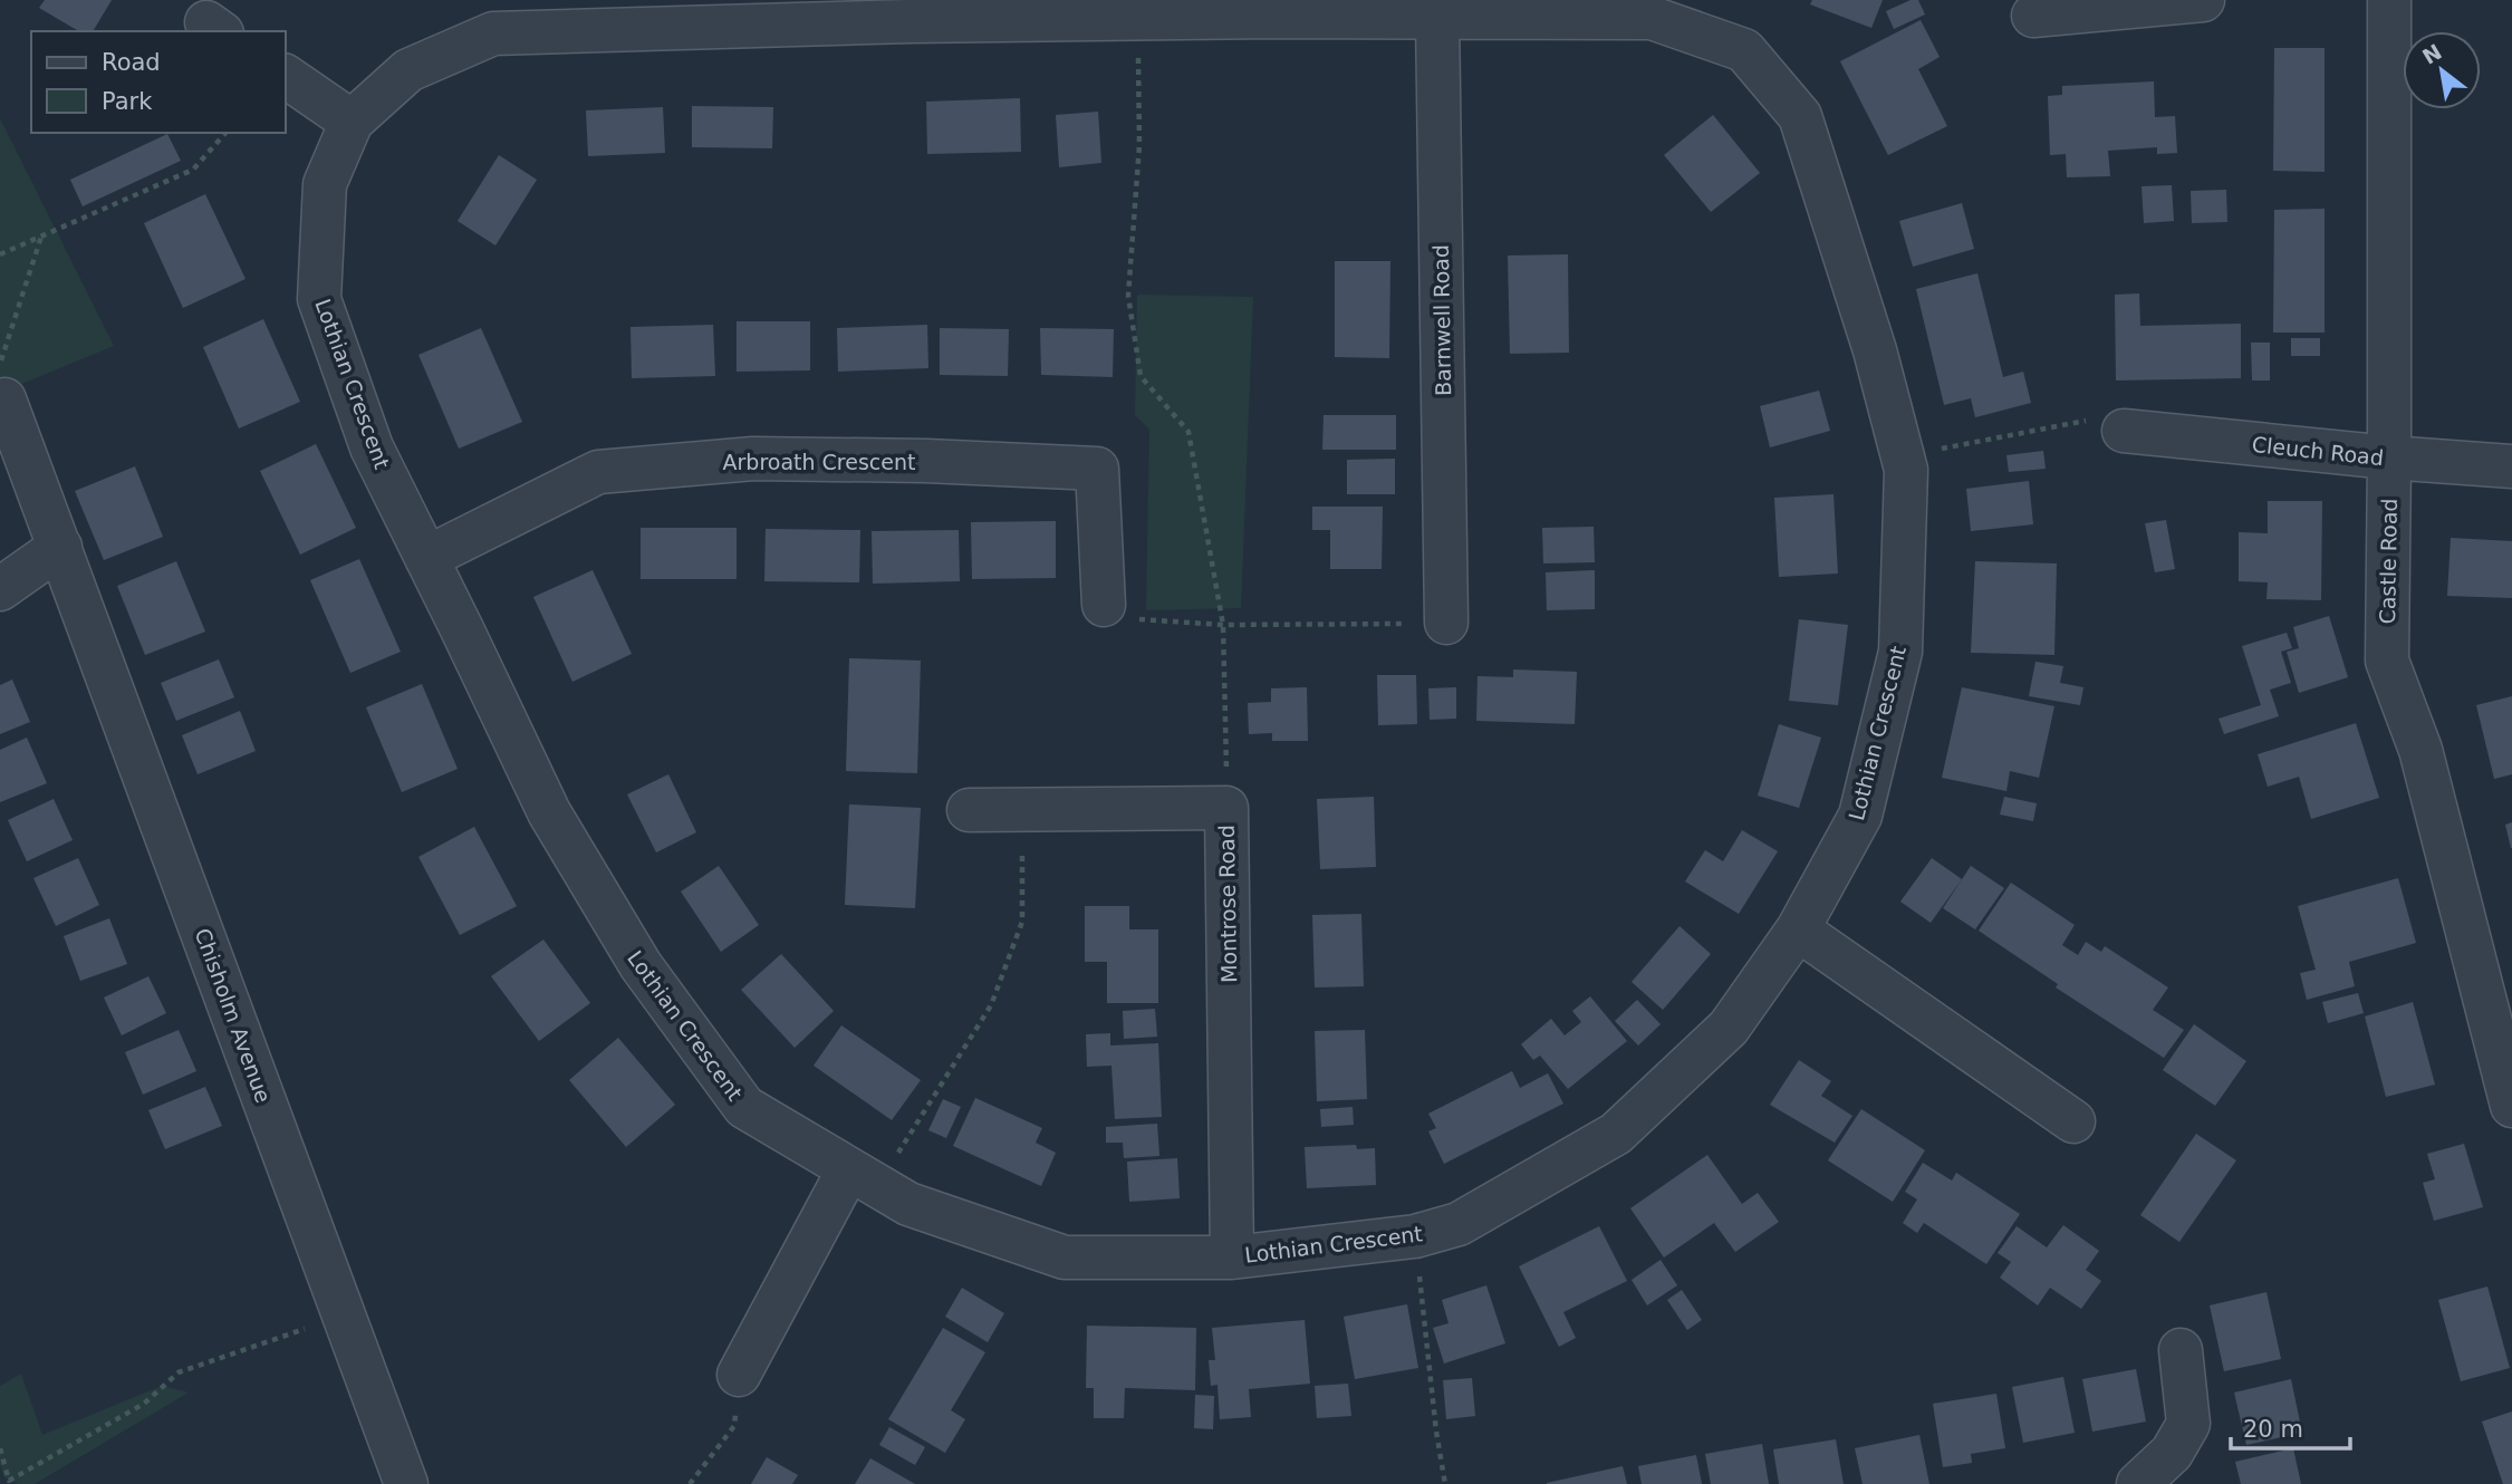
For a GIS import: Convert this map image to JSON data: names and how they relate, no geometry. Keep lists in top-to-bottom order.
{
  "streets": {
    "street": [
      "Barnwell Road",
      "Lothian Crescent",
      "Cleuch Road",
      "Arbroath Crescent",
      "Castle Road",
      "Montrose Road",
      "Chisholm Avenue"
    ]
  },
  "crossings": [
    ["Barnwell Road", "Lothian Crescent"],
    ["Lothian Crescent", "Arbroath Crescent"],
    ["Lothian Crescent", "Montrose Road"],
    ["Cleuch Road", "Castle Road"]
  ],
  "legend": ["Road", "Park"],
  "scale_bar": "20 m",
  "north": "top left"
}
